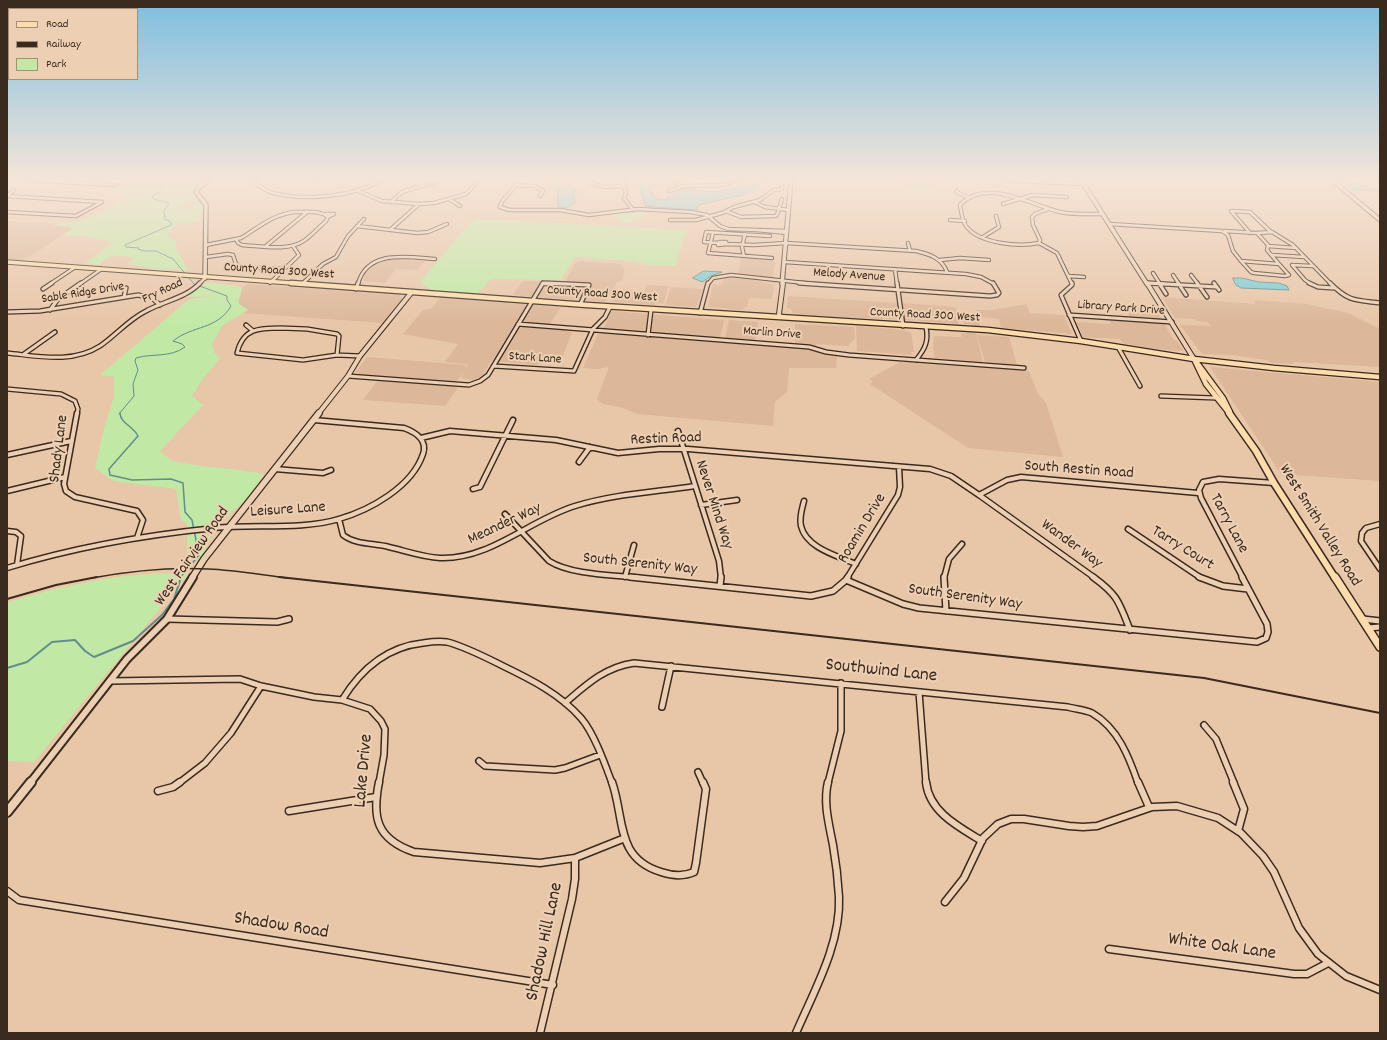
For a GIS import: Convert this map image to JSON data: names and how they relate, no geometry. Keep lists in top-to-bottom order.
{
  "streets": {
    "main road": ["County Road 300 West", "West Smith Valley Road"],
    "street": [
      "Melody Avenue",
      "Fry Road",
      "Sable Ridge Drive",
      "Library Park Drive",
      "Marlin Drive",
      "Stark Lane",
      "Restin Road",
      "Shady Lane",
      "South Restin Road",
      "Never Mind Way",
      "Leisure Lane",
      "Tarry Lane",
      "Meander Way",
      "Roamin Drive",
      "Wander Way",
      "Tarry Court",
      "West Fairview Road",
      "South Serenity Way",
      "Southwind Lane",
      "Lake Drive",
      "Shadow Road",
      "Shadow Hill Lane",
      "White Oak Lane"
    ]
  },
  "crossings": [
    ["County Road 300 West", "Melody Avenue"],
    ["County Road 300 West", "Fry Road"],
    ["County Road 300 West", "West Smith Valley Road"],
    ["County Road 300 West", "West Fairview Road"],
    ["Fry Road", "Sable Ridge Drive"],
    ["Library Park Drive", "West Smith Valley Road"],
    ["Marlin Drive", "Stark Lane"],
    ["Restin Road", "South Restin Road"],
    ["Restin Road", "Never Mind Way"],
    ["Restin Road", "Leisure Lane"],
    ["Restin Road", "Roamin Drive"],
    ["Restin Road", "Wander Way"],
    ["Shady Lane", "Leisure Lane"],
    ["South Restin Road", "Tarry Lane"],
    ["South Restin Road", "Wander Way"],
    ["Never Mind Way", "Meander Way"],
    ["Never Mind Way", "South Serenity Way"],
    ["Leisure Lane", "Meander Way"],
    ["Leisure Lane", "West Fairview Road"],
    ["Tarry Lane", "West Smith Valley Road"],
    ["Tarry Lane", "Tarry Court"],
    ["Tarry Lane", "South Serenity Way"],
    ["Meander Way", "South Serenity Way"],
    ["Roamin Drive", "South Serenity Way"],
    ["Wander Way", "South Serenity Way"],
    ["West Fairview Road", "Lake Drive"],
    ["Lake Drive", "Shadow Hill Lane"],
    ["Shadow Road", "Shadow Hill Lane"]
  ],
  "legend": ["Road", "Railway", "Park"]
}
